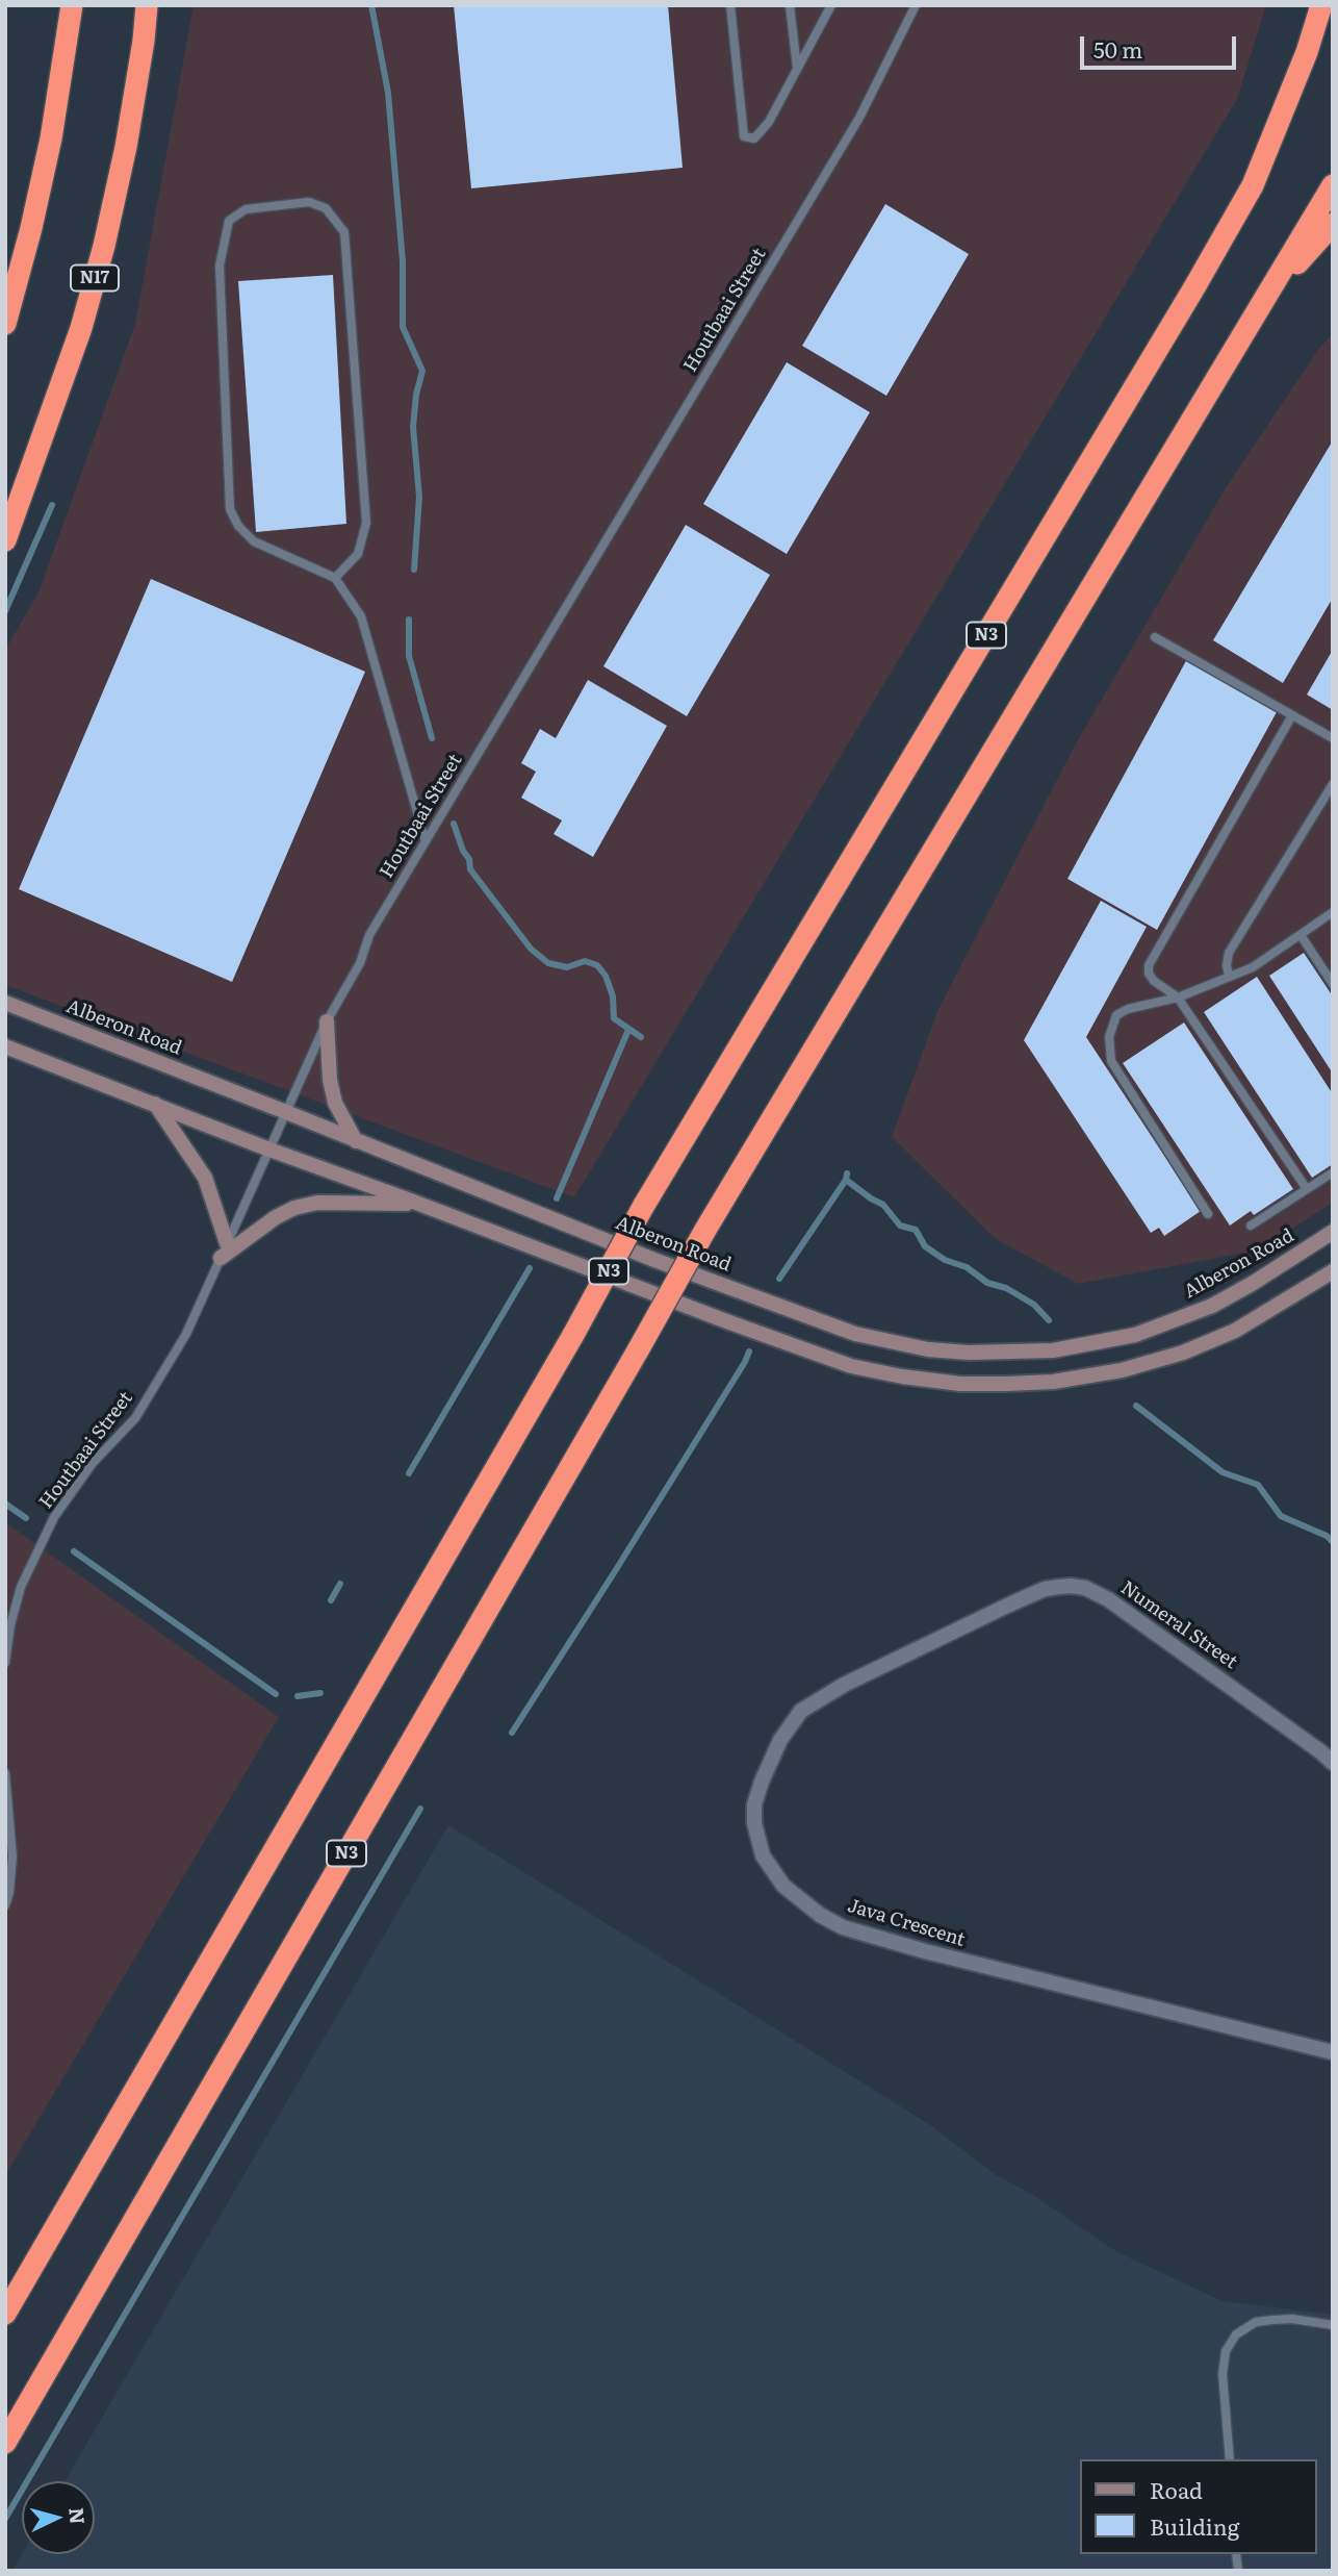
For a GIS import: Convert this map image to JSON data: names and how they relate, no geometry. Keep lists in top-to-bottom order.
{
  "streets": {
    "highway": ["N17", "N3"],
    "main road": ["Alberon Road"],
    "street": ["Numeral Street", "Java Crescent"],
    "lane": ["Houtbaai Street"]
  },
  "crossings": [
    ["Houtbaai Street", "Alberon Road"],
    ["Numeral Street", "Java Crescent"]
  ],
  "legend": ["Road", "Building"],
  "scale_bar": "50 m",
  "north": "right"
}
